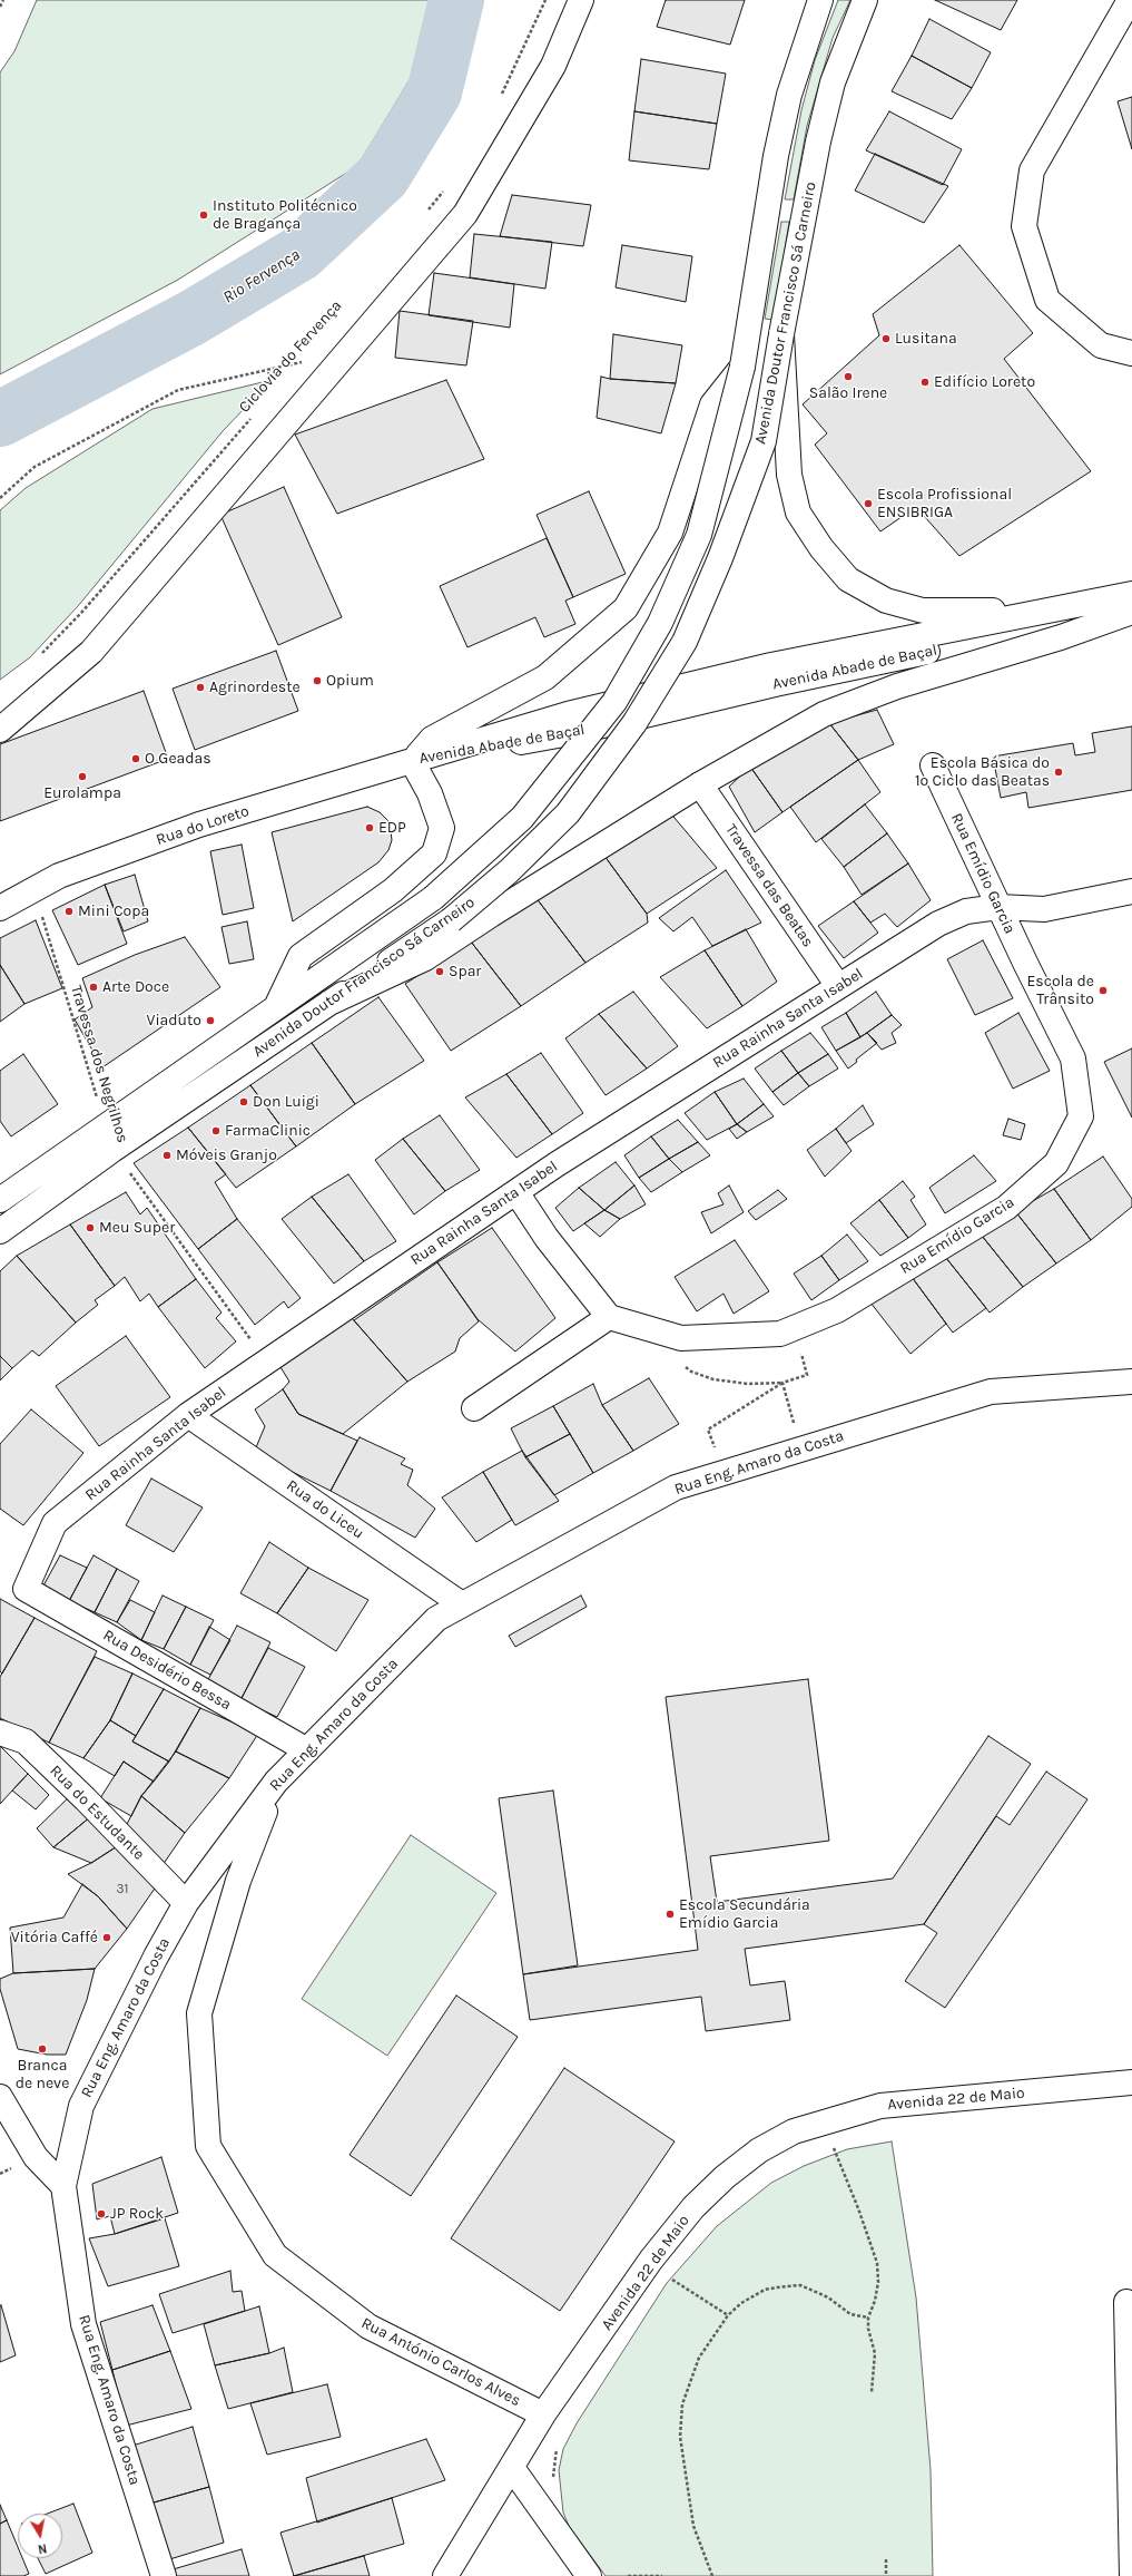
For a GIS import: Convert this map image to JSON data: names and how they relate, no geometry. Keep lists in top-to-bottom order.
{
  "streets": {
    "street": [
      "Avenida Doutor Francisco Sá Carneiro",
      "Avenida Abade de Baçal",
      "Rua do Loreto",
      "Rua Emídio Garcia",
      "Travessa das Beatas",
      "Rua Rainha Santa Isabel",
      "Rua Eng. Amaro da Costa",
      "Rua do Liceu",
      "Rua Desidério Bessa",
      "Rua do Estudante",
      "Avenida 22 de Maio",
      "Rua António Carlos Alves"
    ],
    "path": ["Ciclovia do Fervença", "Travessa dos Negrilhos"]
  },
  "crossings": [
    ["Avenida Doutor Francisco Sá Carneiro", "Travessa dos Negrilhos"],
    ["Avenida Abade de Baçal", "Rua do Loreto"],
    ["Rua do Loreto", "Travessa dos Negrilhos"],
    ["Rua Emídio Garcia", "Rua Rainha Santa Isabel"],
    ["Travessa das Beatas", "Rua Rainha Santa Isabel"],
    ["Rua Rainha Santa Isabel", "Travessa dos Negrilhos"],
    ["Rua Rainha Santa Isabel", "Rua do Liceu"],
    ["Rua Rainha Santa Isabel", "Rua Desidério Bessa"],
    ["Rua Eng. Amaro da Costa", "Rua do Liceu"],
    ["Rua Eng. Amaro da Costa", "Rua Desidério Bessa"],
    ["Rua Eng. Amaro da Costa", "Rua do Estudante"],
    ["Rua Eng. Amaro da Costa", "Rua António Carlos Alves"],
    ["Avenida 22 de Maio", "Rua António Carlos Alves"]
  ],
  "water": ["Rio Fervença"],
  "places": [
    "Instituto Politécnico de Bragança",
    "Lusitana",
    "Salão Irene",
    "Edifício Loreto",
    "Escola Profissional ENSIBRIGA",
    "Opium",
    "Agrinordeste",
    "O Geadas",
    "Escola Básica do 1º Ciclo das Beatas",
    "Eurolampa",
    "EDP",
    "Mini Copa",
    "Spar",
    "Arte Doce",
    "Escola de Trânsito",
    "Viaduto",
    "Don Luigi",
    "FarmaClinic",
    "Móveis Granjo",
    "Meu Super",
    "Escola Secundária Emídio Garcia",
    "Vitória Caffé",
    "Branca de neve",
    "JP Rock"
  ],
  "house_numbers": ["31"],
  "north": "bottom"
}
